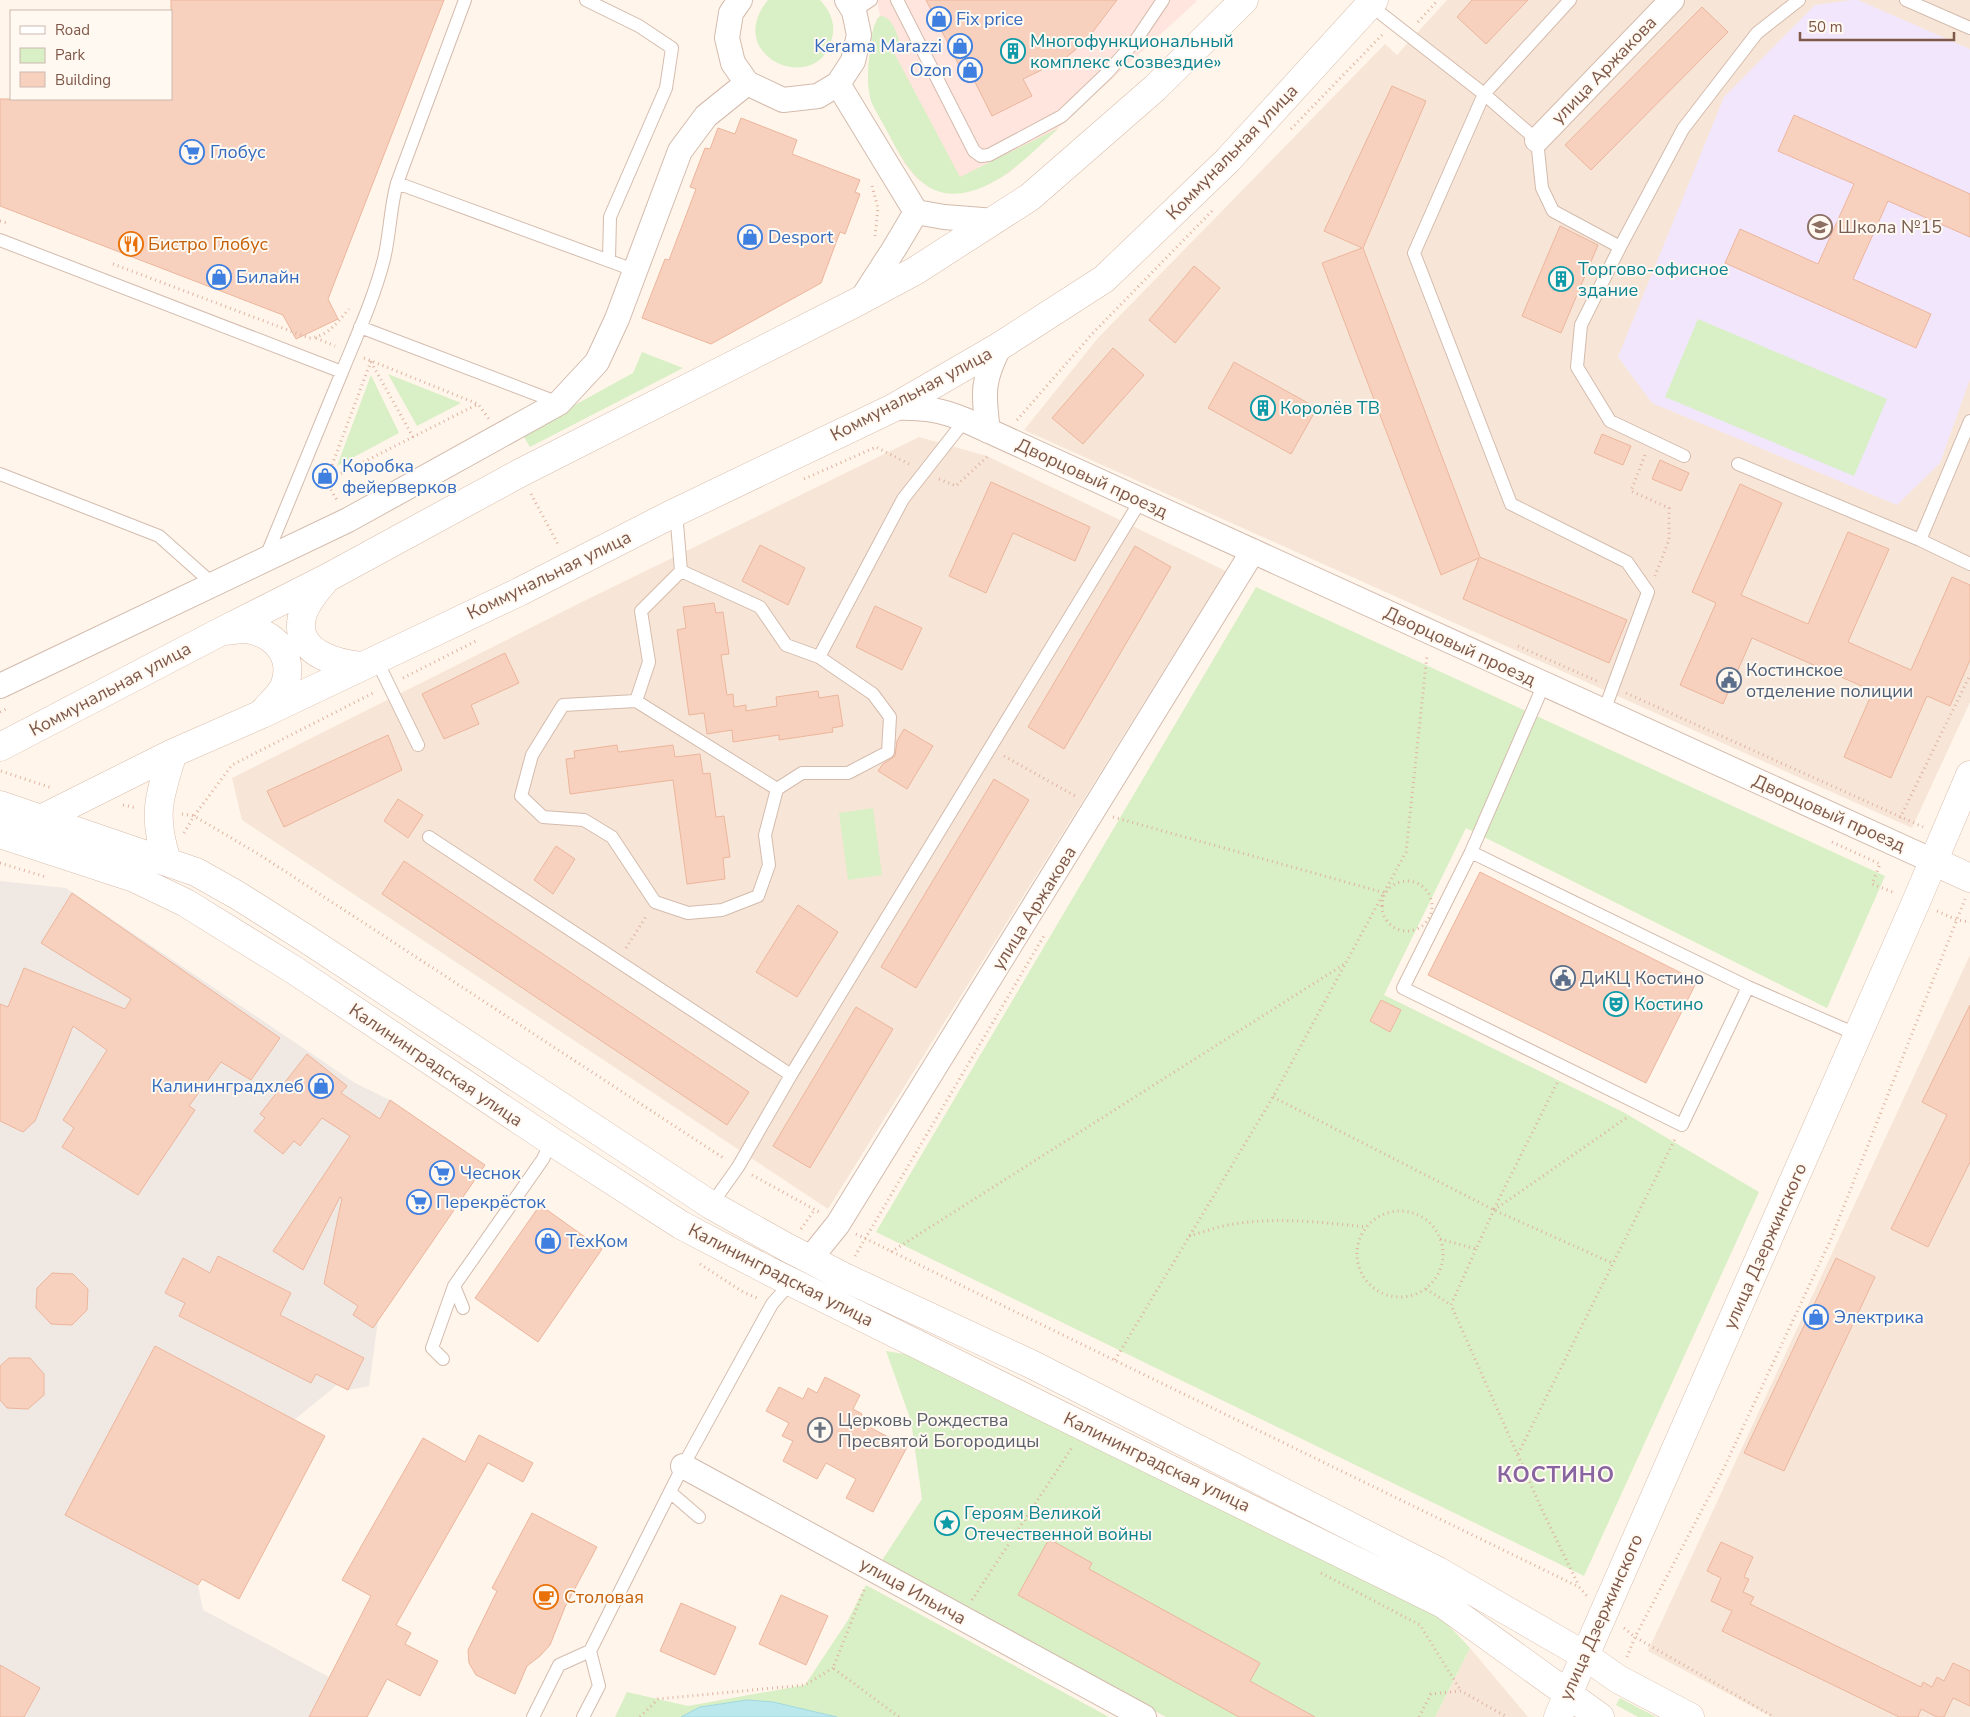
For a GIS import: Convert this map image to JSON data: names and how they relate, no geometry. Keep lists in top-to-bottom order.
{
  "streets": {
    "main road": ["Коммунальная улица", "Калининградская улица", "улица Дзержинского"],
    "street": ["улица Аржакова", "Дворцовый проезд", "улица Ильича"]
  },
  "crossings": [
    ["улица Аржакова", "Дворцовый проезд"],
    ["улица Аржакова", "Калининградская улица"],
    ["Коммунальная улица", "Дворцовый проезд"],
    ["Коммунальная улица", "Калининградская улица"],
    ["Дворцовый проезд", "улица Дзержинского"],
    ["Калининградская улица", "улица Дзержинского"]
  ],
  "districts": ["КОСТИНО"],
  "places": {
    "shop": [
      "Fix price",
      "Kerama Marazzi",
      "Ozon",
      "Desport",
      "Билайн",
      "Коробка фейерверков",
      "Калининградхлеб",
      "ТехКом",
      "Электрика"
    ],
    "building": ["Многофункциональный комплекс «Созвездие»", "Торгово-офисное здание", "Королёв ТВ"],
    "supermarket": ["Глобус", "Чеснок", "Перекрёсток"],
    "school or university": ["Школа №15"],
    "restaurant": ["Бистро Глобус"],
    "public building": ["Костинское отделение полиции", "ДиКЦ Костино"],
    "theatre": ["Костино"],
    "church": ["Церковь Рождества Пресвятой Богородицы"],
    "place": ["Героям Великой Отечественной войны"],
    "cafe": ["Столовая"]
  },
  "legend": ["Road", "Park", "Building"],
  "scale_bar": "50 m"
}
